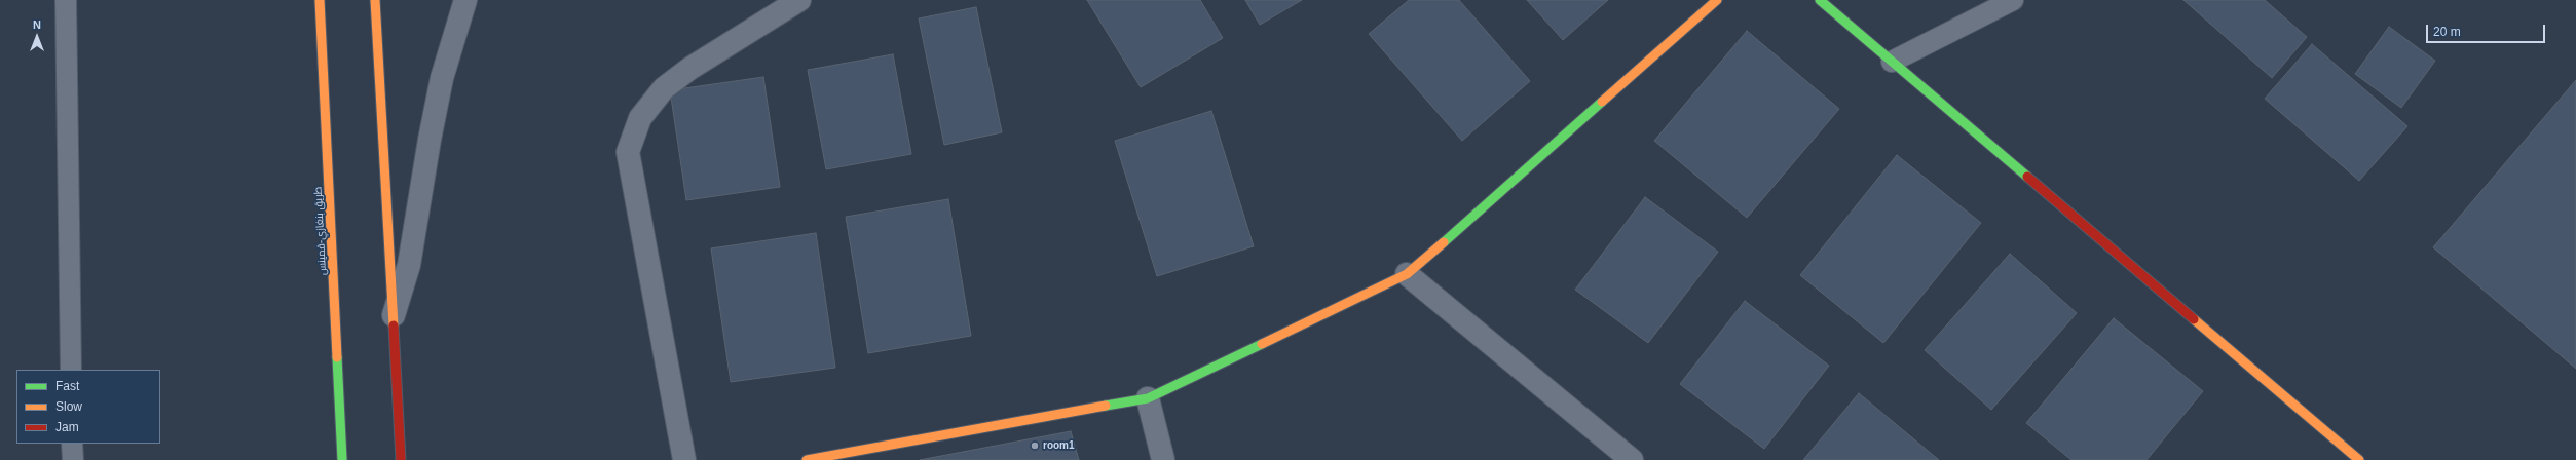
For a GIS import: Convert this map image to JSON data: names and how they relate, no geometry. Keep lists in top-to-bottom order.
{
  "streets": {
    "street": ["طريق بنغازي-قمينس"]
  },
  "places": ["room1"],
  "legend": ["Fast", "Slow", "Jam"],
  "scale_bar": "20 m",
  "north": "top"
}
